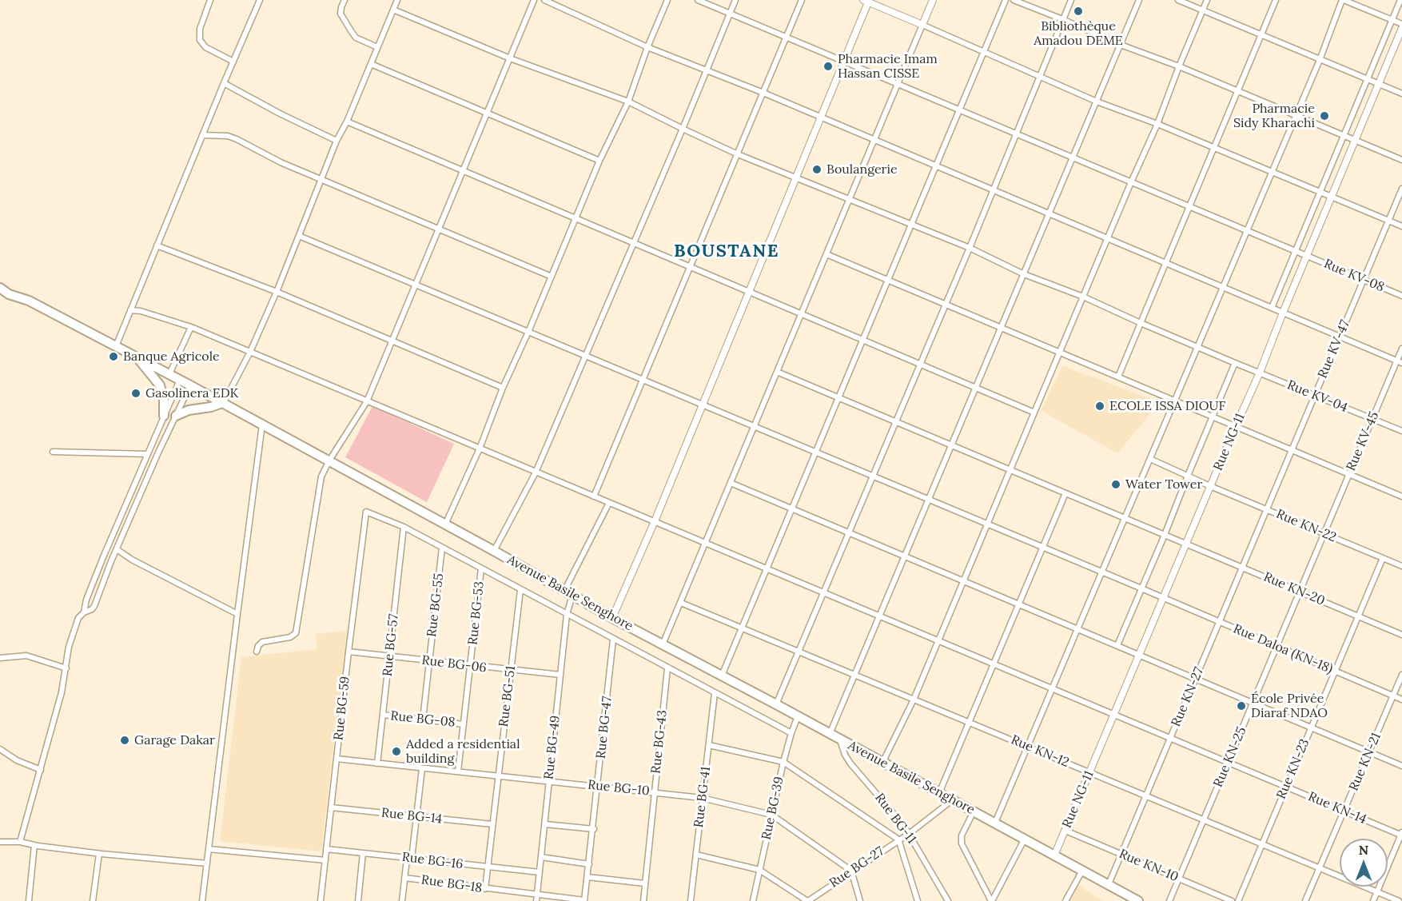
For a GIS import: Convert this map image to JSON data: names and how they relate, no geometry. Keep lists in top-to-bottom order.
{
  "streets": {
    "highway": ["Avenue Basile Senghore"],
    "street": [
      "Rue KV-08",
      "Rue KV-47",
      "Rue KV-04",
      "Rue KV-45",
      "Rue NG-11",
      "Rue KN-22",
      "Rue KN-20",
      "Rue BG-55",
      "Rue BG-53",
      "Rue BG-57",
      "Rue Daloa (KN-18)",
      "Rue BG-06",
      "Rue BG-51",
      "Rue KN-27",
      "Rue BG-59",
      "Rue BG-08",
      "Rue BG-47",
      "Rue BG-43",
      "Rue BG-49",
      "Rue KN-12",
      "Rue KN-25",
      "Rue KN-21",
      "Rue KN-23",
      "Rue BG-10",
      "Rue BG-41",
      "Rue BG-39",
      "Rue KN-14",
      "Rue BG-14",
      "Rue BG-11",
      "Rue BG-16",
      "Rue KN-10",
      "Rue BG-27",
      "Rue BG-18"
    ]
  },
  "crossings": [
    ["Rue KV-08", "Rue KV-47"],
    ["Rue KV-08", "Rue NG-11"],
    ["Rue KV-47", "Rue KV-04"],
    ["Rue KV-47", "Rue KN-22"],
    ["Rue KV-47", "Rue KN-27"],
    ["Rue KV-04", "Rue KV-45"],
    ["Rue KV-04", "Rue NG-11"],
    ["Rue KV-45", "Rue KN-22"],
    ["Rue KV-45", "Rue KN-25"],
    ["Rue NG-11", "Rue KN-22"],
    ["Rue NG-11", "Rue KN-20"],
    ["Rue NG-11", "Avenue Basile Senghore"],
    ["Rue NG-11", "Rue Daloa (KN-18)"],
    ["Rue NG-11", "Rue KN-12"],
    ["Rue NG-11", "Rue KN-14"],
    ["Rue NG-11", "Rue KN-10"],
    ["Rue KN-22", "Rue KN-27"],
    ["Rue KN-22", "Rue KN-25"],
    ["Rue KN-22", "Rue KN-23"],
    ["Rue KN-20", "Rue KN-27"],
    ["Rue KN-20", "Rue KN-25"],
    ["Rue KN-20", "Rue KN-23"],
    ["Avenue Basile Senghore", "Rue KN-27"],
    ["Avenue Basile Senghore", "Rue BG-49"],
    ["Avenue Basile Senghore", "Rue BG-39"],
    ["Avenue Basile Senghore", "Rue BG-11"],
    ["Avenue Basile Senghore", "Rue BG-27"],
    ["Rue BG-55", "Rue BG-06"],
    ["Rue BG-55", "Rue BG-08"],
    ["Rue BG-53", "Rue BG-06"],
    ["Rue BG-53", "Rue BG-08"],
    ["Rue BG-53", "Rue BG-10"],
    ["Rue BG-57", "Rue BG-06"],
    ["Rue BG-57", "Rue BG-59"],
    ["Rue BG-57", "Rue BG-08"],
    ["Rue BG-57", "Rue BG-10"],
    ["Rue Daloa (KN-18)", "Rue KN-27"],
    ["Rue Daloa (KN-18)", "Rue KN-25"],
    ["Rue Daloa (KN-18)", "Rue KN-21"],
    ["Rue Daloa (KN-18)", "Rue KN-23"],
    ["Rue BG-06", "Rue BG-51"],
    ["Rue BG-06", "Rue BG-59"],
    ["Rue BG-06", "Rue BG-49"],
    ["Rue BG-51", "Rue BG-10"],
    ["Rue BG-51", "Rue BG-14"],
    ["Rue BG-51", "Rue BG-16"],
    ["Rue BG-51", "Rue BG-18"],
    ["Rue KN-27", "Rue KN-12"],
    ["Rue KN-27", "Rue KN-14"],
    ["Rue KN-27", "Rue KN-10"],
    ["Rue BG-59", "Rue BG-10"],
    ["Rue BG-59", "Rue BG-14"],
    ["Rue BG-59", "Rue BG-16"],
    ["Rue BG-47", "Rue BG-10"],
    ["Rue BG-47", "Rue BG-18"],
    ["Rue BG-43", "Rue BG-10"],
    ["Rue BG-49", "Rue BG-10"],
    ["Rue BG-49", "Rue KN-14"],
    ["Rue BG-49", "Rue BG-16"],
    ["Rue BG-49", "Rue BG-18"],
    ["Rue KN-12", "Rue KN-25"],
    ["Rue KN-12", "Rue KN-21"],
    ["Rue KN-12", "Rue KN-23"],
    ["Rue KN-25", "Rue KN-14"],
    ["Rue KN-25", "Rue KN-10"],
    ["Rue KN-21", "Rue KN-14"],
    ["Rue KN-23", "Rue KN-14"],
    ["Rue BG-10", "Rue BG-41"],
    ["Rue BG-10", "Rue BG-39"],
    ["Rue BG-10", "Rue BG-27"],
    ["Rue BG-11", "Rue BG-27"]
  ],
  "districts": ["BOUSTANE"],
  "places": [
    "Bibliothèque Amadou DEME",
    "Pharmacie Imam Hassan CISSE",
    "Pharmacie Sidy Kharachi",
    "Boulangerie",
    "Banque Agricole",
    "Gasolinera EDK",
    "ECOLE ISSA DIOUF",
    "Water Tower",
    "École Privée Diaraf NDAO",
    "Garage Dakar",
    "Added a residential building"
  ],
  "north": "top"
}
